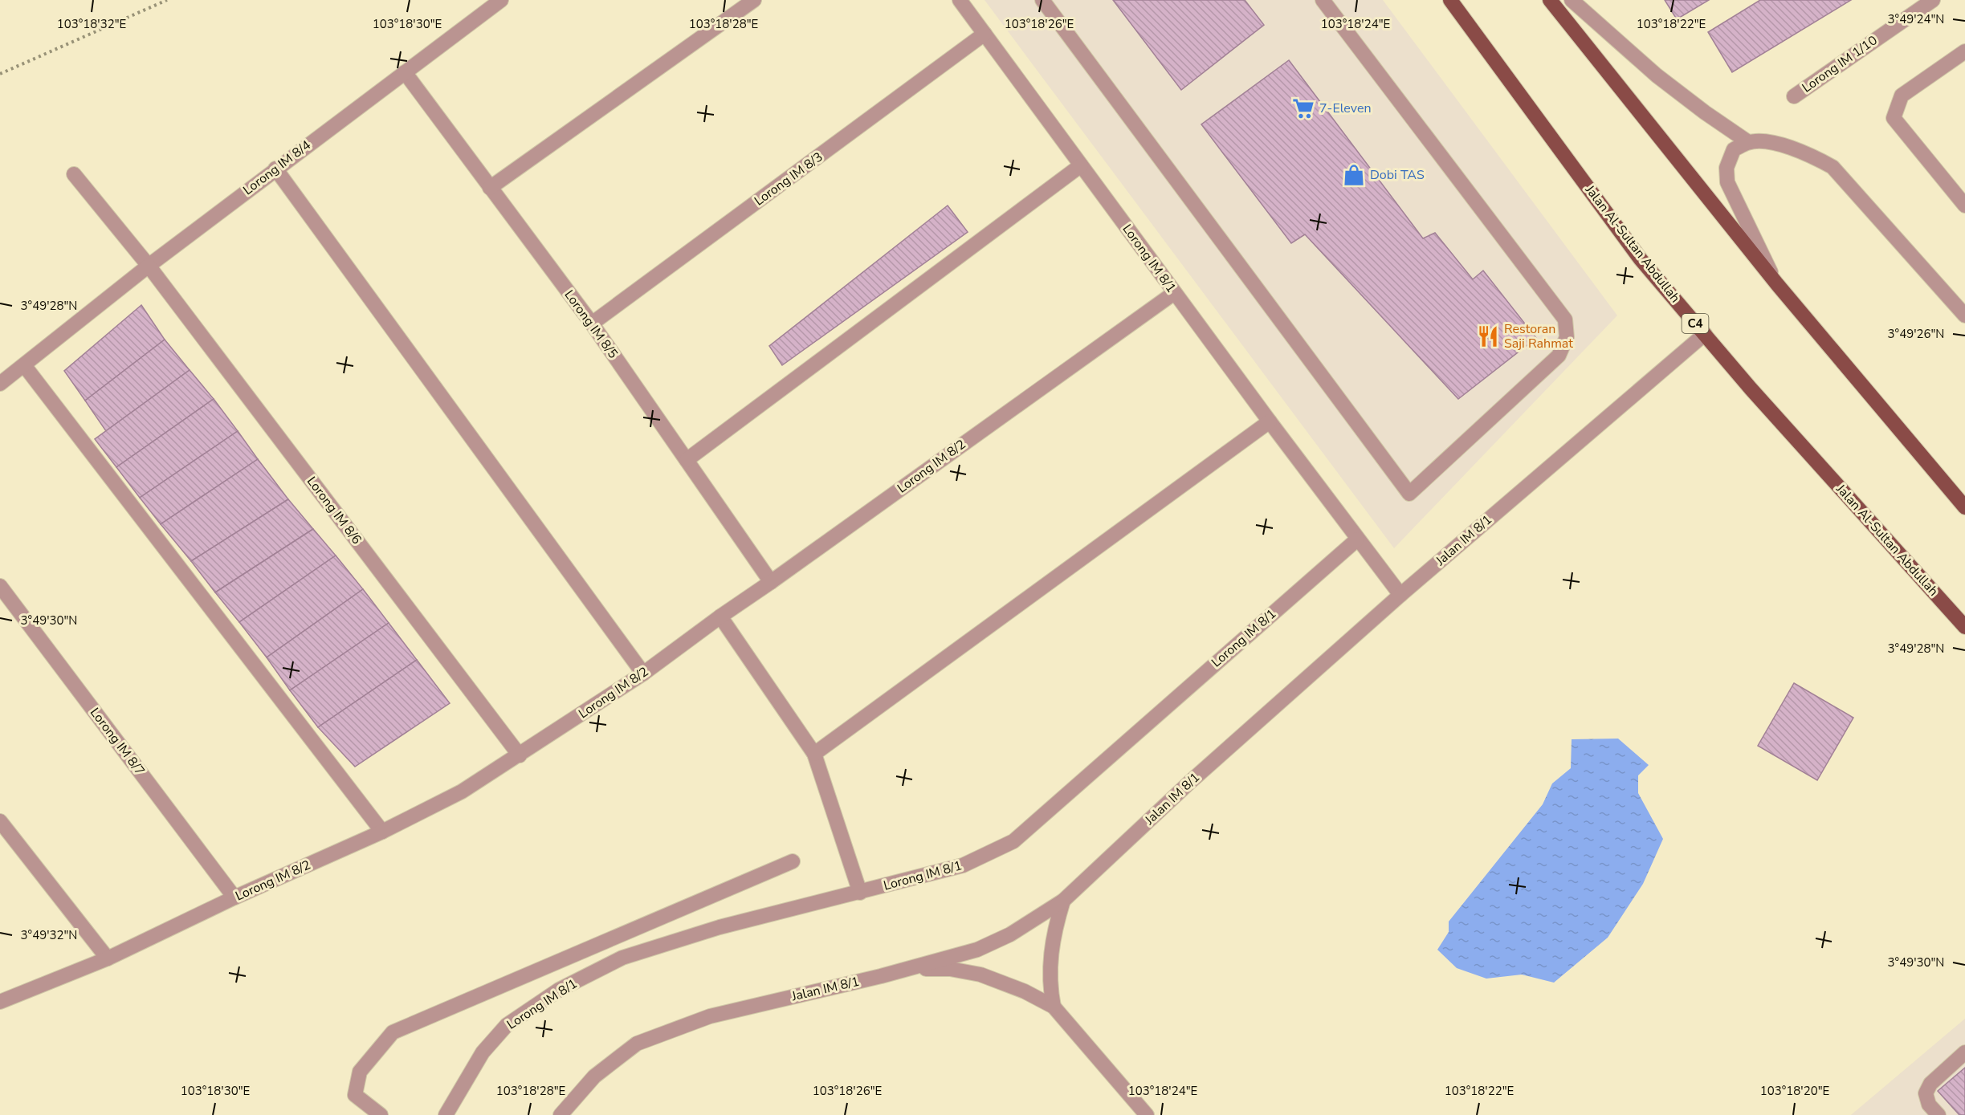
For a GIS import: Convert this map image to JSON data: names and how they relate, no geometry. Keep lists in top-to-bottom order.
{
  "streets": {
    "main road": ["Jalan Al-Sultan Abdullah", "C4"],
    "street": [
      "Lorong IM 1/10",
      "Lorong IM 8/4",
      "Lorong IM 8/3",
      "Lorong IM 8/1",
      "Lorong IM 8/5",
      "Lorong IM 8/2",
      "Lorong IM 8/6",
      "Jalan IM 8/1",
      "Lorong IM 8/7"
    ]
  },
  "crossings": [
    ["Lorong IM 8/4", "Lorong IM 8/5"],
    ["Lorong IM 8/4", "Lorong IM 8/6"],
    ["Lorong IM 8/3", "Lorong IM 8/1"],
    ["Lorong IM 8/3", "Lorong IM 8/5"],
    ["Jalan Al-Sultan Abdullah", "Jalan IM 8/1"],
    ["Lorong IM 8/1", "Lorong IM 8/2"],
    ["Lorong IM 8/1", "Jalan IM 8/1"],
    ["Lorong IM 8/5", "Lorong IM 8/2"],
    ["Lorong IM 8/2", "Lorong IM 8/6"],
    ["Lorong IM 8/2", "Lorong IM 8/7"]
  ],
  "places": {
    "supermarket": ["7-Eleven"],
    "shop": ["Dobi TAS"],
    "restaurant": ["Restoran Saji Rahmat"]
  },
  "coordinates": [
    "3°49'24\"N",
    "103°18'32\"E",
    "103°18'30\"E",
    "103°18'28\"E",
    "103°18'26\"E",
    "103°18'24\"E",
    "103°18'22\"E",
    "3°49'28\"N",
    "3°49'26\"N",
    "3°49'30\"N",
    "3°49'32\"N",
    "103°18'20\"E"
  ]
}
